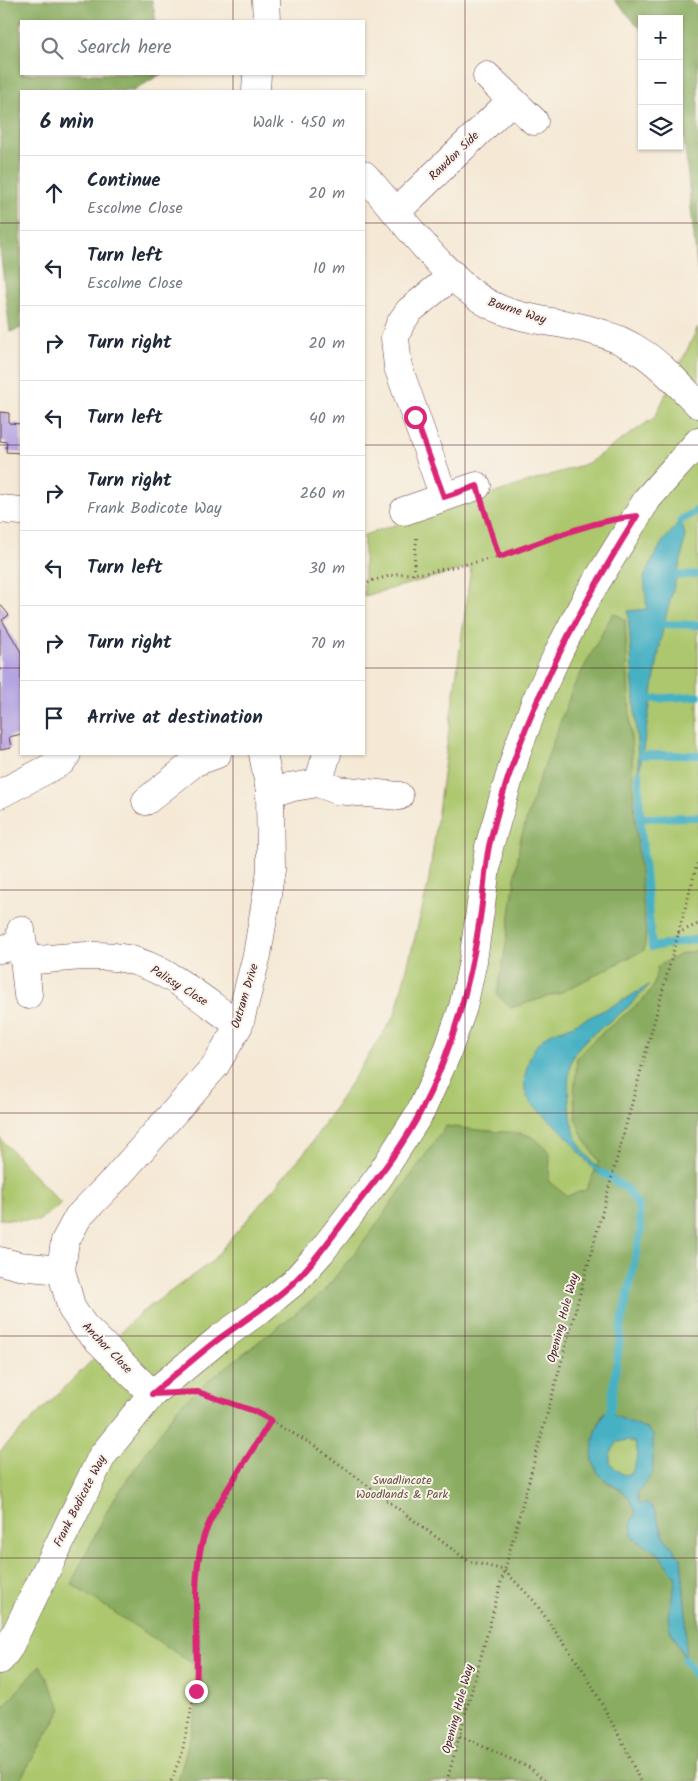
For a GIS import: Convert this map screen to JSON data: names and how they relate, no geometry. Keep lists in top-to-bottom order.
{
  "streets": {
    "street": [
      "Rawdon Side",
      "Bourne Way",
      "Palissy Close",
      "Outram Drive",
      "Anchor Close",
      "Frank Bodicote Way"
    ],
    "path": ["Opening Hole Way"]
  },
  "crossings": [
    ["Rawdon Side", "Bourne Way"],
    ["Palissy Close", "Outram Drive"],
    ["Outram Drive", "Anchor Close"],
    ["Anchor Close", "Frank Bodicote Way"]
  ],
  "parks": ["Swadlincote Woodlands & Park"],
  "page": {
    "map_buttons": ["+", "−"],
    "search": "Search here",
    "heading": ["6 min", "Walk · 450 m"],
    "list": [
      ["Continue", "Escolme Close", "20 m"],
      ["Turn left", "Escolme Close", "10 m"],
      ["Turn right", "20 m"],
      ["Turn left", "40 m"],
      ["Turn right", "Frank Bodicote Way", "260 m"],
      ["Turn left", "30 m"],
      ["Turn right", "70 m"],
      "Arrive at destination"
    ]
  }
}
